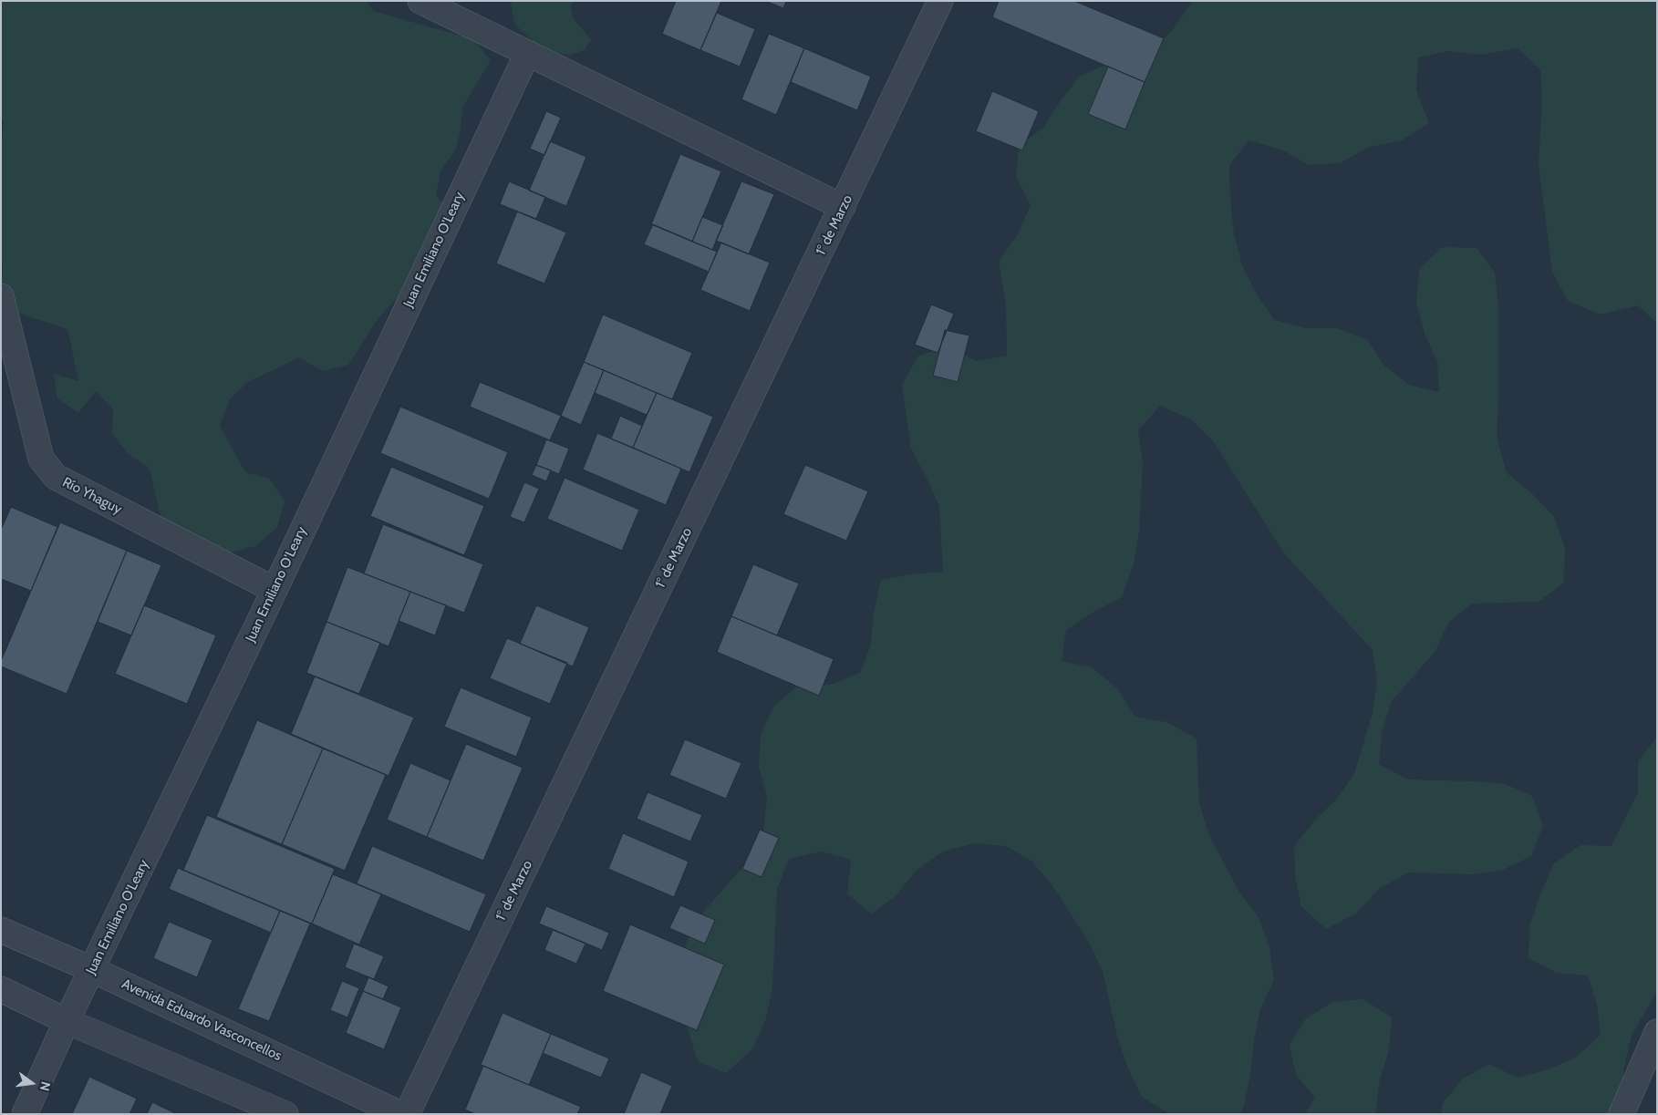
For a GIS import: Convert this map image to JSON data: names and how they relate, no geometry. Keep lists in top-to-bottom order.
{
  "streets": {
    "street": [
      "1° de Marzo",
      "Juan Emiliano O'Leary",
      "Río Yhaguy",
      "Avenida Eduardo Vasconcellos"
    ]
  },
  "crossings": [
    ["Juan Emiliano O'Leary", "Río Yhaguy"],
    ["Juan Emiliano O'Leary", "Avenida Eduardo Vasconcellos"]
  ],
  "north": "right"
}
